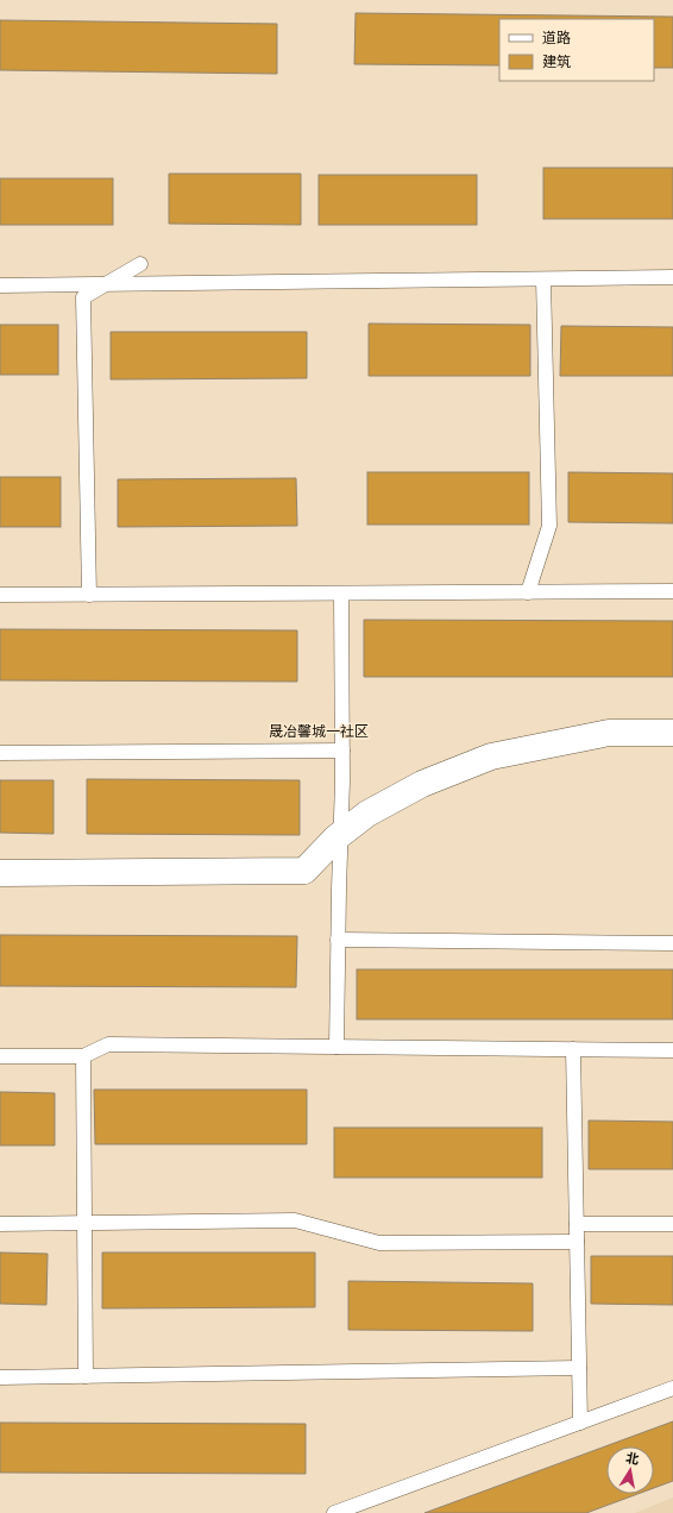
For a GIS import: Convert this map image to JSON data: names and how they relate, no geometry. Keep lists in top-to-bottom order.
{
  "districts": ["晟冶馨城一社区"],
  "legend": ["道路", "建筑"],
  "north": "top"
}
